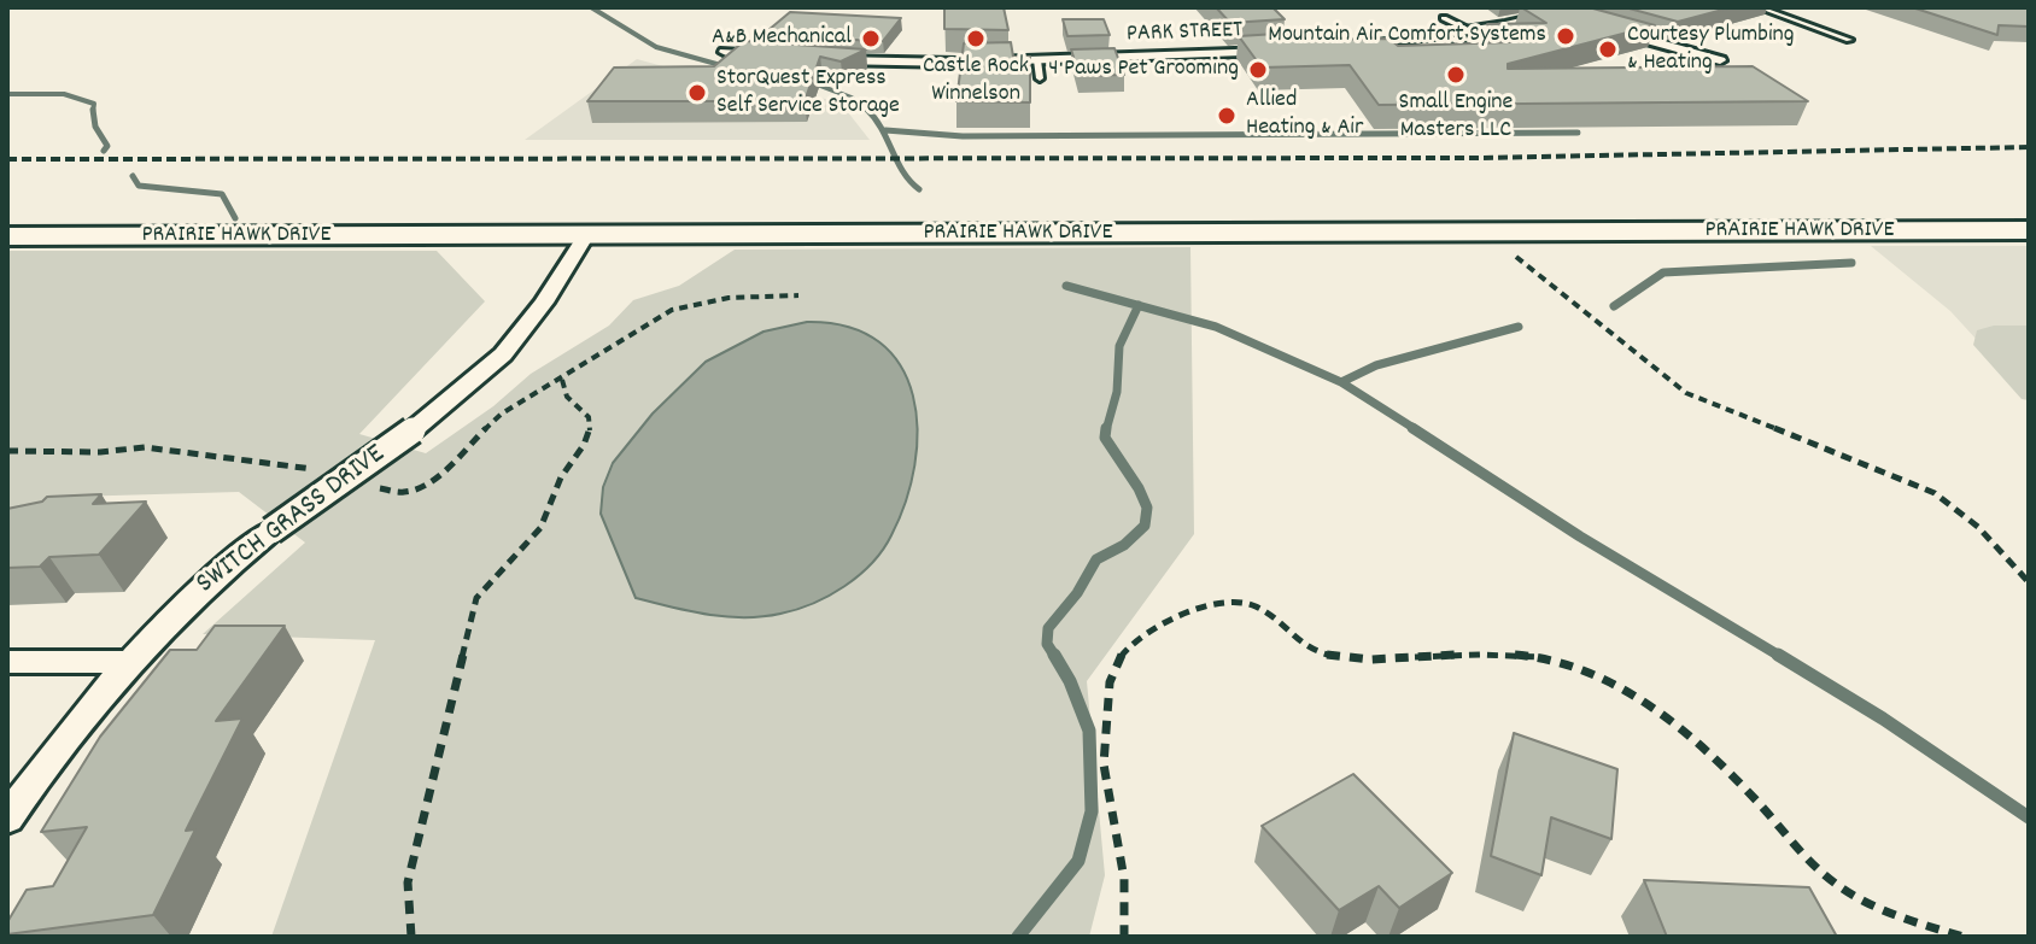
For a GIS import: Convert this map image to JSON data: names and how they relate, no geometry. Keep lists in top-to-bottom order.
{
  "streets": {
    "street": ["PARK STREET", "PRAIRIE HAWK DRIVE", "SWITCH GRASS DRIVE"]
  },
  "crossings": [
    ["PRAIRIE HAWK DRIVE", "SWITCH GRASS DRIVE"]
  ],
  "places": [
    "Mountain Air Comfort Systems",
    "A&B Mechanical",
    "Castle Rock Winnelson",
    "Courtesy Plumbing & Heating",
    "4 Paws Pet Grooming",
    "Small Engine Masters LLC",
    "StorQuest Express Self Service Storage",
    "Allied Heating & Air"
  ]
}
